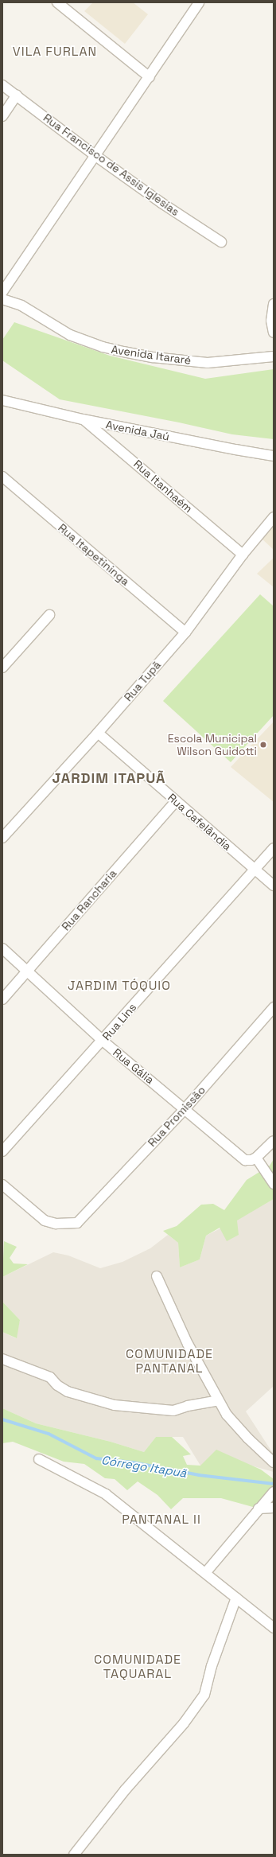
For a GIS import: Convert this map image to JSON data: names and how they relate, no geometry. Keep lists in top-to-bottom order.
{
  "streets": {
    "street": [
      "Rua Francisco de Assis Iglesias",
      "Avenida Itararé",
      "Avenida Jaú",
      "Rua Itanhaém",
      "Rua Itapetininga",
      "Rua Tupã",
      "Rua Cafelândia",
      "Rua Rancharia",
      "Rua Lins",
      "Rua Gália",
      "Rua Promissão"
    ]
  },
  "crossings": [
    ["Avenida Jaú", "Rua Itanhaém"],
    ["Rua Itanhaém", "Rua Tupã"],
    ["Rua Itapetininga", "Rua Tupã"],
    ["Rua Tupã", "Rua Cafelândia"],
    ["Rua Cafelândia", "Rua Rancharia"],
    ["Rua Cafelândia", "Rua Lins"],
    ["Rua Rancharia", "Rua Gália"],
    ["Rua Lins", "Rua Gália"],
    ["Rua Gália", "Rua Promissão"]
  ],
  "districts": [
    "VILA FURLAN",
    "JARDIM ITAPUÃ",
    "JARDIM TÓQUIO",
    "COMUNIDADE PANTANAL",
    "PANTANAL II",
    "COMUNIDADE TAQUARAL"
  ],
  "water": ["Córrego Itapuã"],
  "places": ["Escola Municipal Wilson Guidotti"]
}
